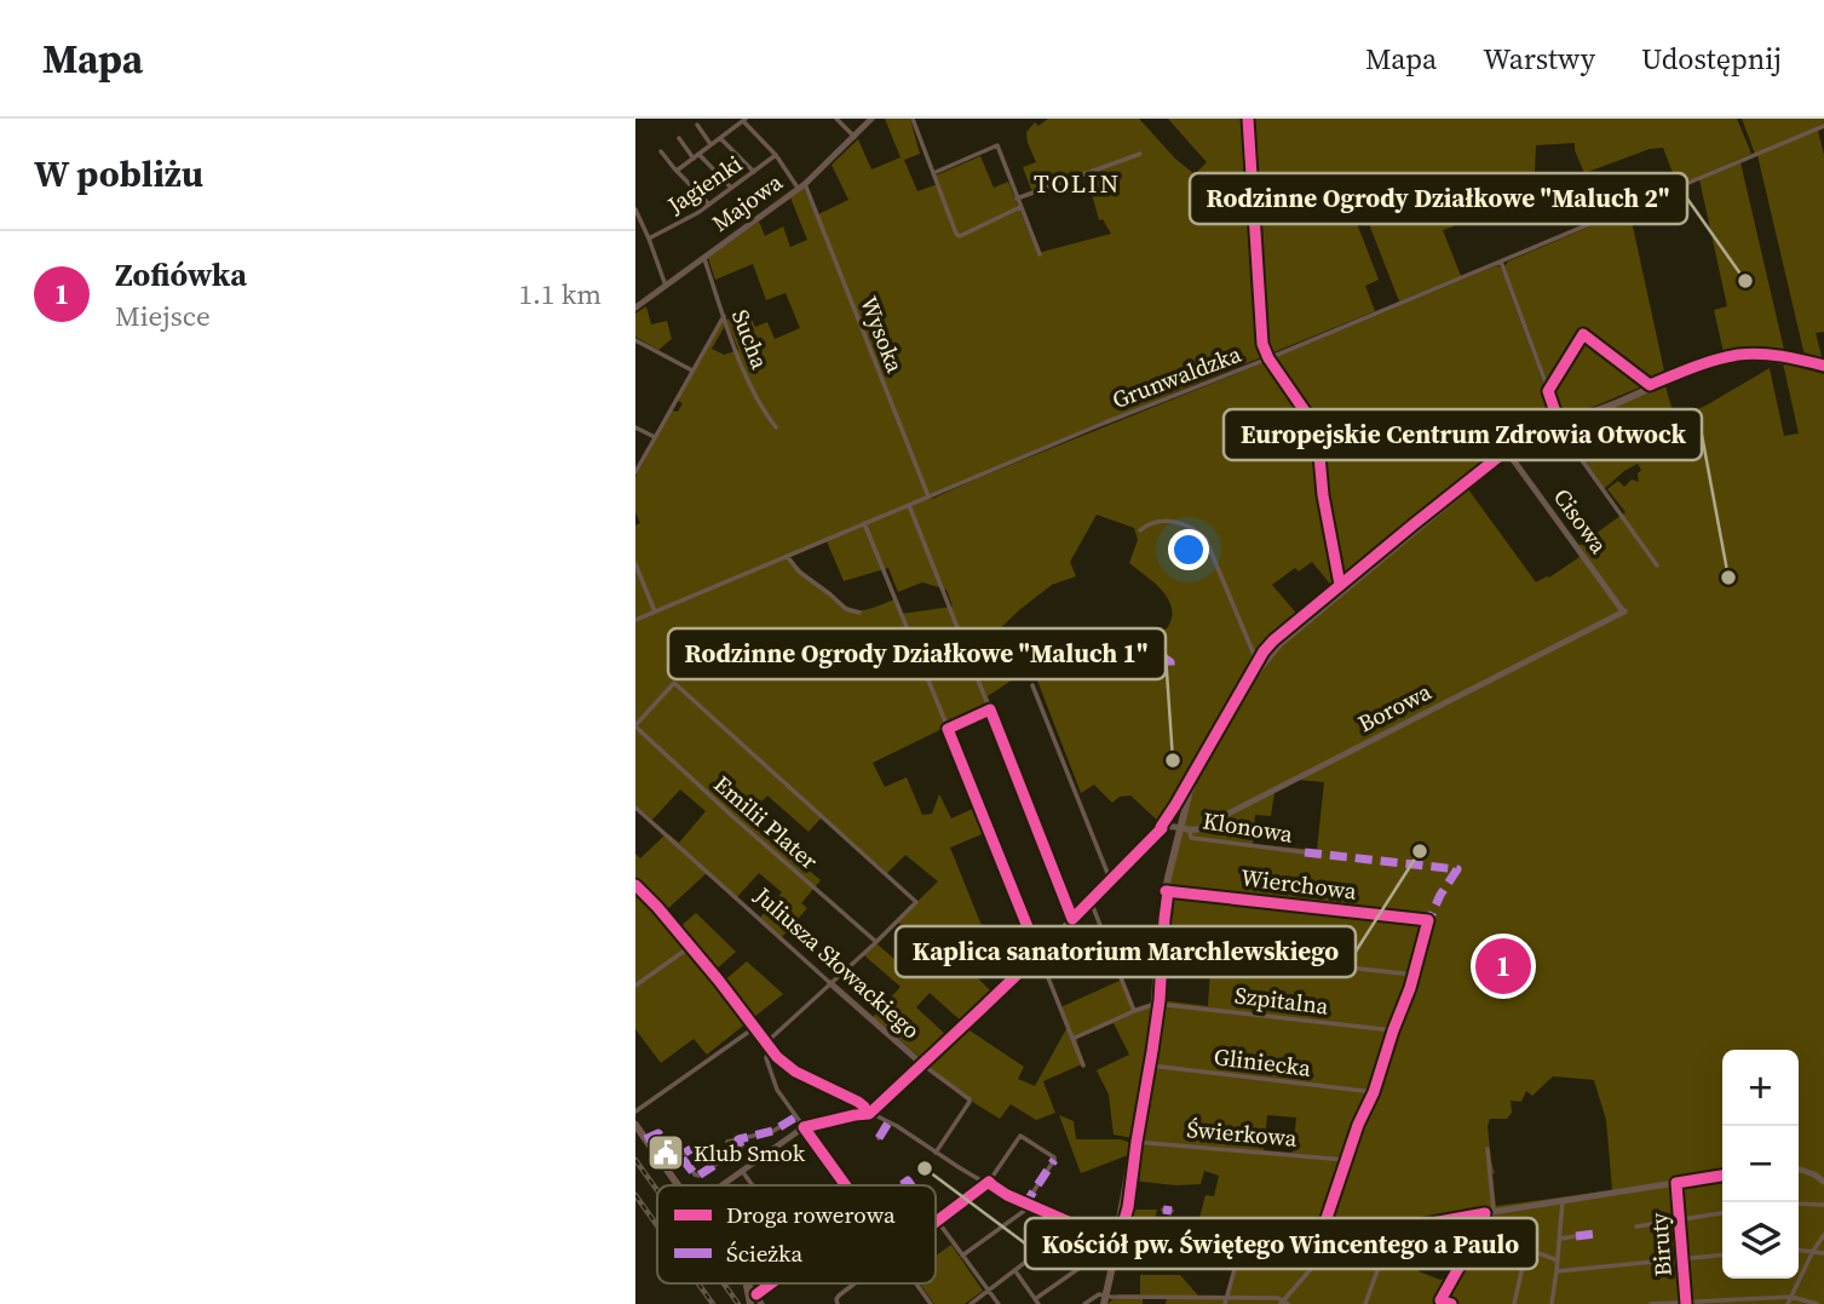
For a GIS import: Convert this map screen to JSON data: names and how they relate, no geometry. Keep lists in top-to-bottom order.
{
  "streets": {
    "street": [
      "Jagienki",
      "Majowa",
      "Wysoka",
      "Sucha",
      "Grunwaldzka",
      "Cisowa",
      "Borowa",
      "Emilii Plater",
      "Klonowa",
      "Wierchowa",
      "Juliusza Słowackiego",
      "Szpitalna",
      "Gliniecka",
      "Świerkowa",
      "Biruty"
    ]
  },
  "crossings": [
    ["Majowa", "Wysoka"],
    ["Majowa", "Sucha"],
    ["Wysoka", "Grunwaldzka"],
    ["Cisowa", "Borowa"],
    ["Borowa", "Klonowa"]
  ],
  "districts": ["TOLIN"],
  "places": {
    "other": [
      "Rodzinne Ogrody Działkowe \"Maluch 2\"",
      "Europejskie Centrum Zdrowia Otwock",
      "Rodzinne Ogrody Działkowe \"Maluch 1\"",
      "Kaplica sanatorium Marchlewskiego",
      "Kościół pw. Świętego Wincentego a Paulo"
    ],
    "public building": ["Klub Smok"]
  },
  "legend": ["Droga rowerowa", "Ścieżka"],
  "page": {
    "header": "Mapa",
    "nav": ["Mapa", "Warstwy", "Udostępnij"],
    "heading": "W pobliżu",
    "list": [
      {
        "mark": "1",
        "name": "Zofiówka",
        "note": "Miejsce",
        "value": "1.1 km"
      }
    ],
    "pins": "1",
    "map_buttons": ["+", "−"]
  }
}
